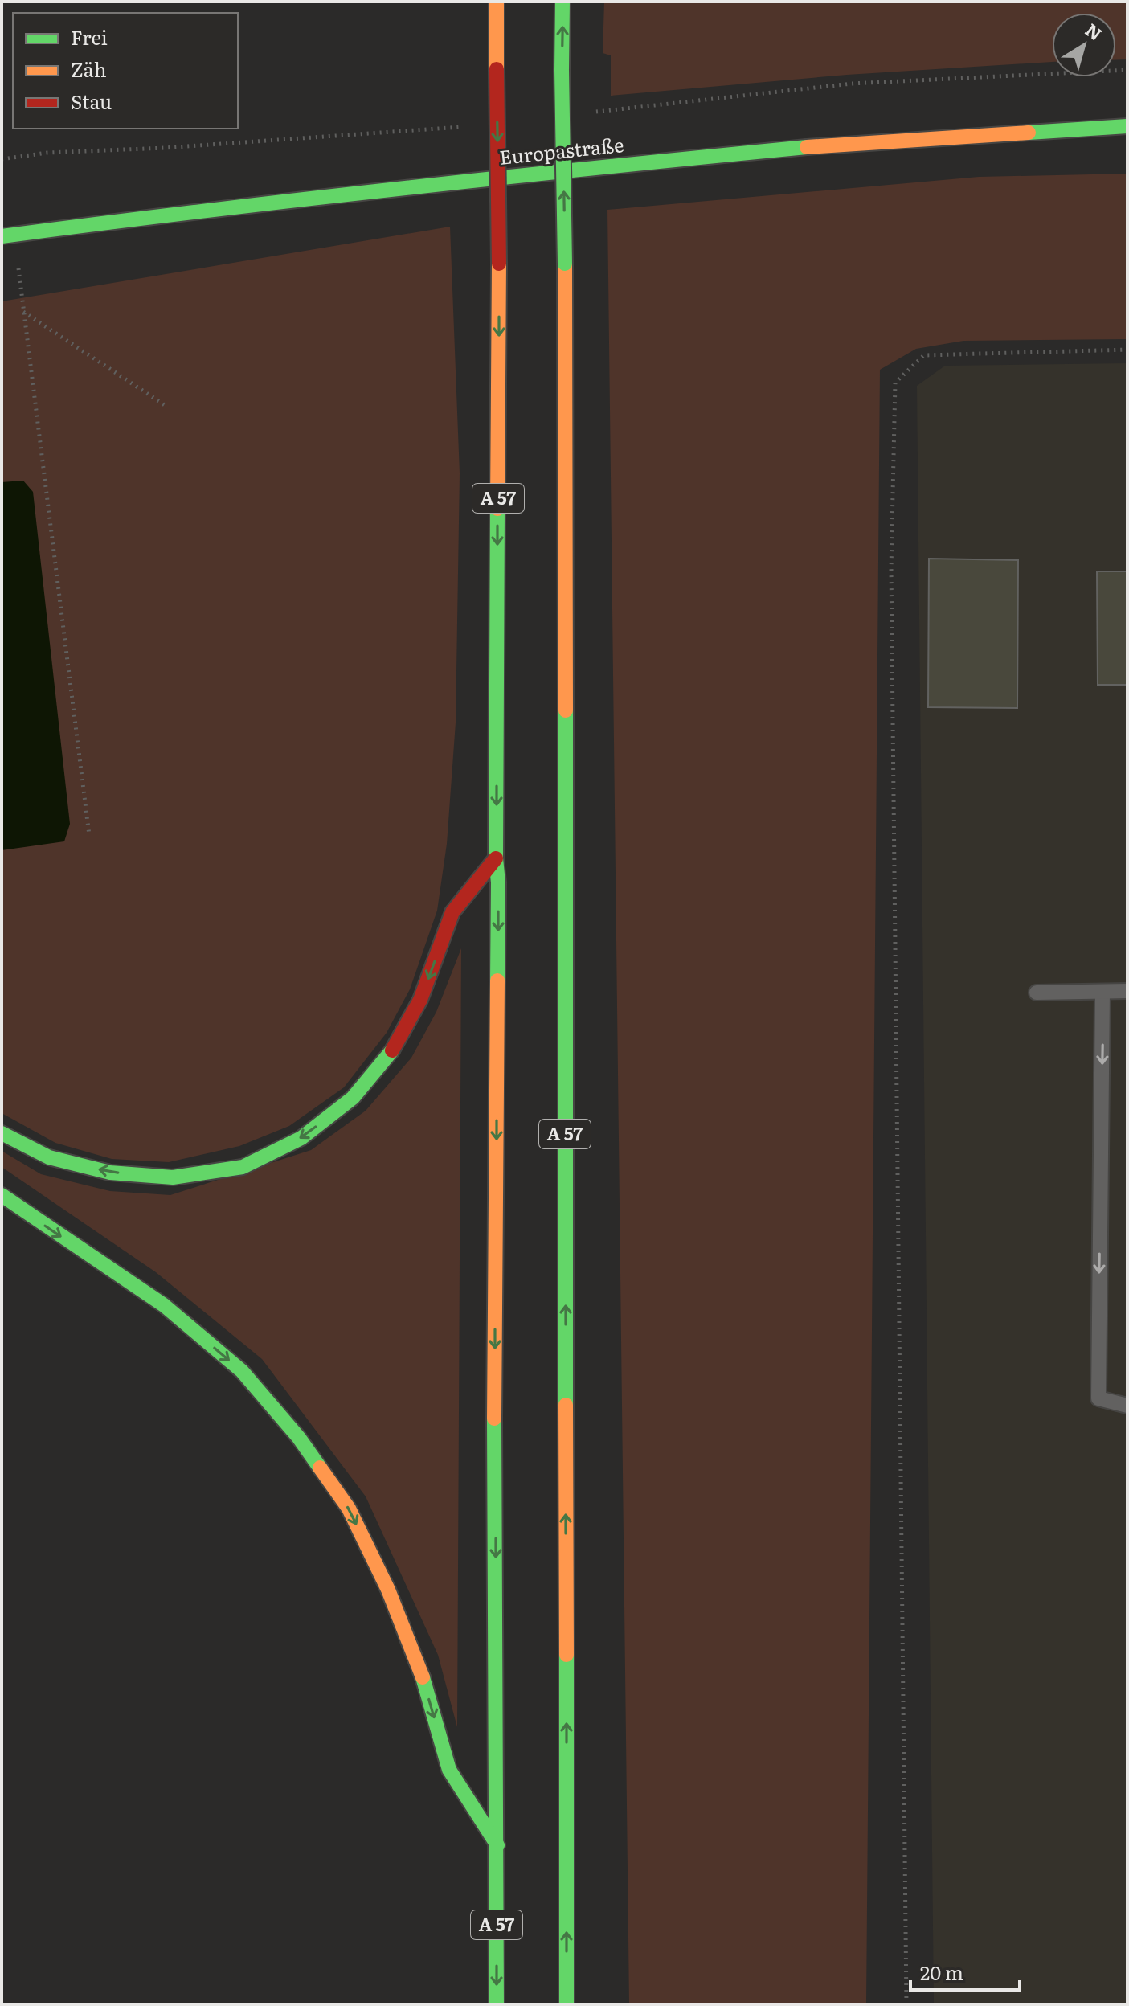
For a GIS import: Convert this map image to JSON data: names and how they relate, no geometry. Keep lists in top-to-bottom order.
{
  "streets": {
    "main road": ["Europastraße", "A 57"]
  },
  "legend": ["Frei", "Zäh", "Stau"],
  "scale_bar": "20 m",
  "north": "top right"
}
